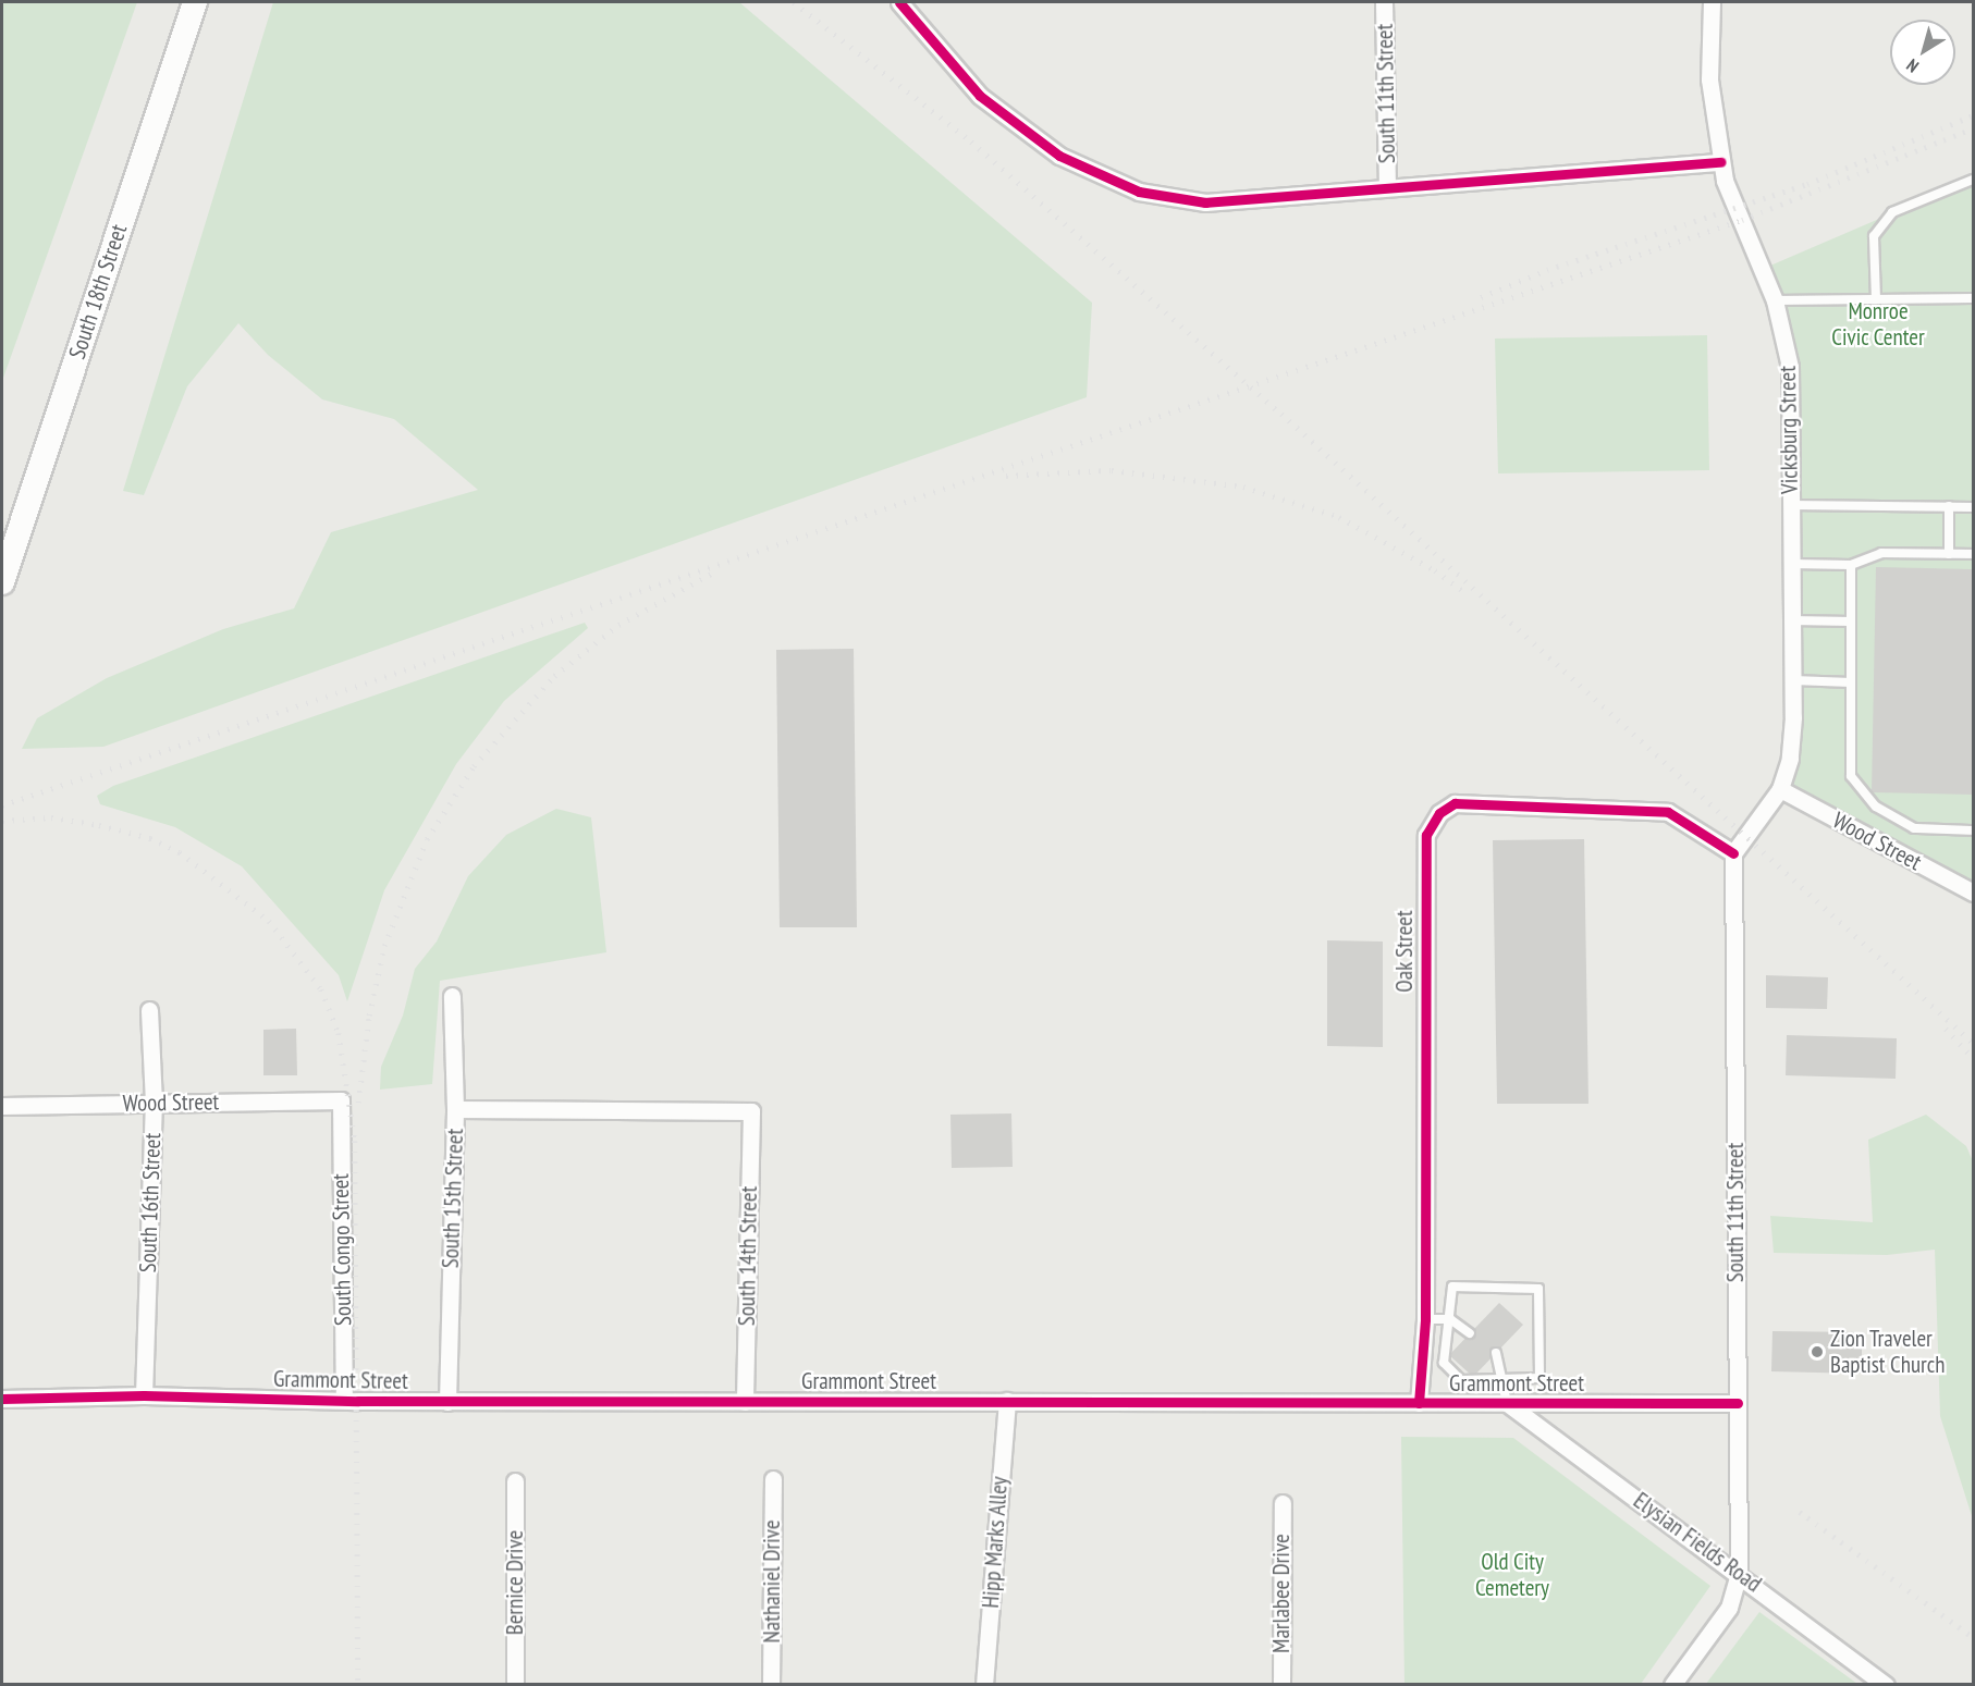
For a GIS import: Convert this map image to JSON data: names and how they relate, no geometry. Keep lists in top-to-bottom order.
{
  "streets": {
    "main road": ["South 18th Street"],
    "street": [
      "South 11th Street",
      "Vicksburg Street",
      "Wood Street",
      "Oak Street",
      "South 15th Street",
      "South 16th Street",
      "South Congo Street",
      "South 14th Street",
      "Grammont Street",
      "Hipp Marks Alley",
      "Elysian Fields Road",
      "Nathaniel Drive",
      "Bernice Drive",
      "Marlabee Drive"
    ]
  },
  "crossings": [
    ["South 11th Street", "Vicksburg Street"],
    ["South 11th Street", "Oak Street"],
    ["South 11th Street", "Grammont Street"],
    ["South 11th Street", "Elysian Fields Road"],
    ["Vicksburg Street", "Wood Street"],
    ["Vicksburg Street", "Oak Street"],
    ["Wood Street", "South 16th Street"],
    ["Wood Street", "South Congo Street"],
    ["Oak Street", "Grammont Street"],
    ["South 15th Street", "South 14th Street"],
    ["South 15th Street", "Grammont Street"],
    ["South 16th Street", "Grammont Street"],
    ["South Congo Street", "Grammont Street"],
    ["South 14th Street", "Grammont Street"],
    ["Grammont Street", "Hipp Marks Alley"],
    ["Grammont Street", "Elysian Fields Road"]
  ],
  "parks": ["Monroe Civic Center", "Old City Cemetery"],
  "places": ["Zion Traveler Baptist Church"],
  "north": "bottom left"
}
